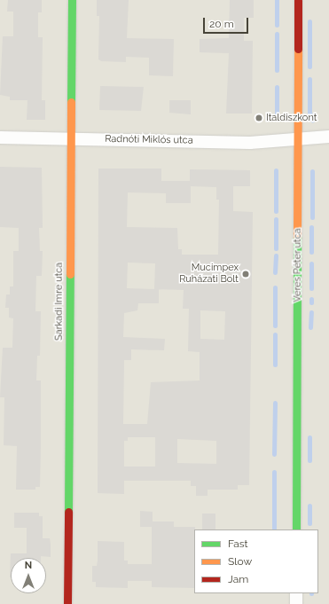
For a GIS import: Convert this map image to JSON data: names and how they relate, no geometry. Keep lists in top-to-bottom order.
{
  "streets": {
    "street": ["Radnóti Miklós utca", "Veres Péter utca", "Sarkadi Imre utca"]
  },
  "crossings": [
    ["Radnóti Miklós utca", "Veres Péter utca"],
    ["Radnóti Miklós utca", "Sarkadi Imre utca"]
  ],
  "places": ["Italdiszkont", "Mucimpex Ruházati Bolt"],
  "legend": ["Fast", "Slow", "Jam"],
  "scale_bar": "20 m",
  "north": "top"
}
